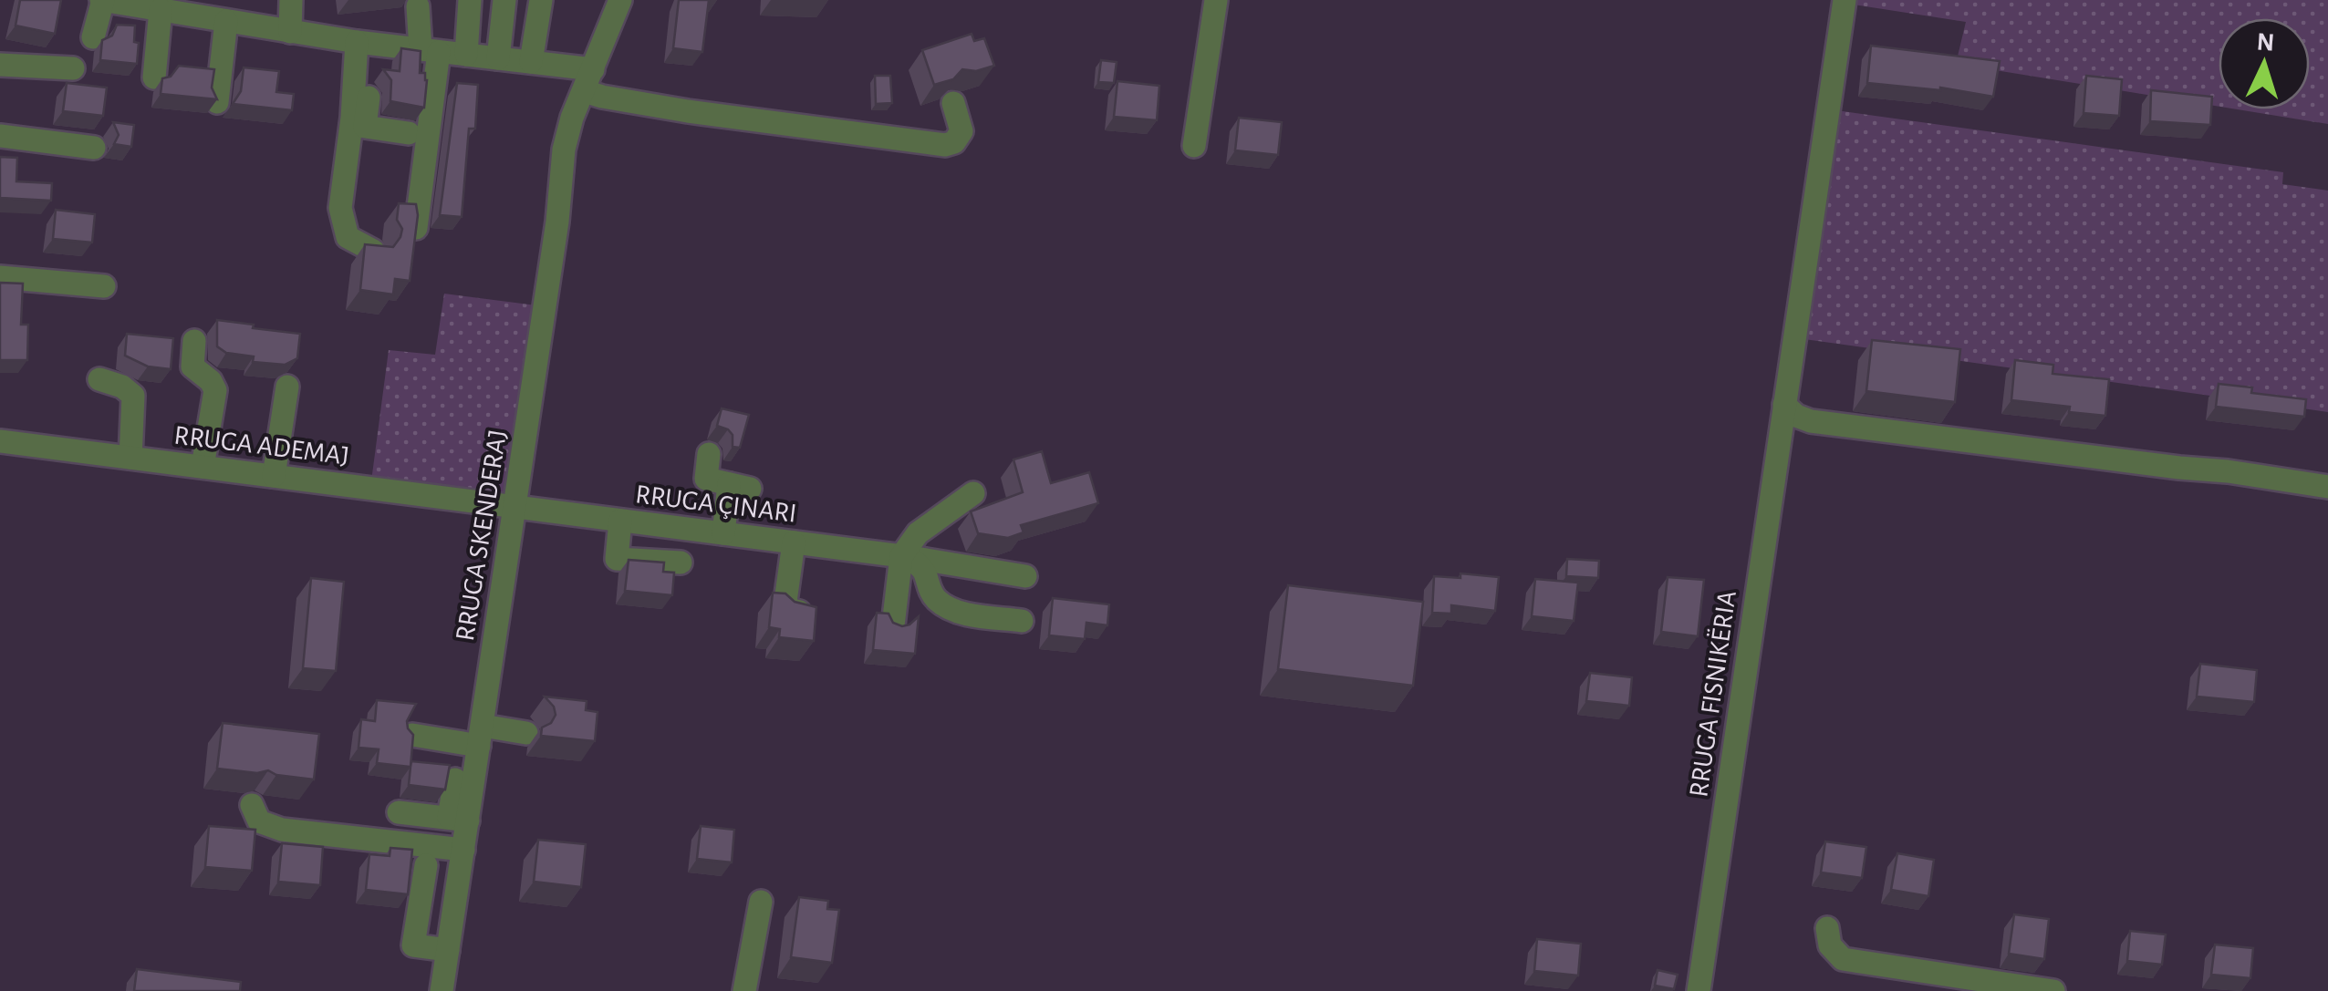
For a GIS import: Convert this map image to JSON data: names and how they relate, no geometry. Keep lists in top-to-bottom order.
{
  "streets": {
    "street": [
      "RRUGA ADEMAJ",
      "RRUGA ÇINARI",
      "RRUGA SKENDERAJ",
      "RRUGA FISNIKËRIA"
    ]
  },
  "crossings": [
    ["RRUGA ADEMAJ", "RRUGA ÇINARI"],
    ["RRUGA ADEMAJ", "RRUGA SKENDERAJ"],
    ["RRUGA ÇINARI", "RRUGA SKENDERAJ"]
  ],
  "north": "top"
}
